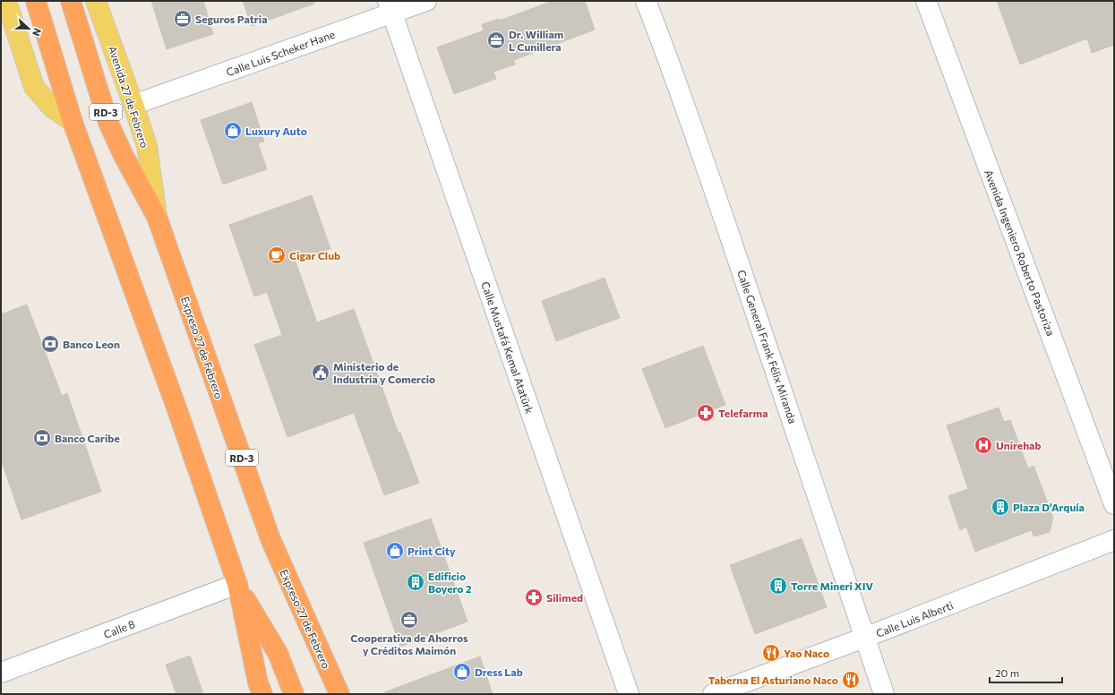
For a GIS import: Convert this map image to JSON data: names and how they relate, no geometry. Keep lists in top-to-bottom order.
{
  "streets": {
    "highway": ["RD-3", "Expreso 27 de Febrero"],
    "main road": ["Avenida 27 de Febrero"],
    "street": [
      "Calle Luis Scheker Hane",
      "Avenida Ingeniero Roberto Pastoriza",
      "Calle General Frank Félix Miranda",
      "Calle Mustafá Kemal Atatürk",
      "Calle Luis Alberti",
      "Calle 8"
    ]
  },
  "crossings": [
    ["Calle Luis Scheker Hane", "Avenida 27 de Febrero"],
    ["Calle Luis Scheker Hane", "Calle Mustafá Kemal Atatürk"],
    ["Avenida 27 de Febrero", "Expreso 27 de Febrero"],
    ["Calle General Frank Félix Miranda", "Calle Luis Alberti"]
  ],
  "places": {
    "office": ["Seguros Patria", "Dr. William L Cunillera", "Cooperativa de Ahorros y Créditos Maimón"],
    "shop": ["Luxury Auto", "Print City", "Dress Lab"],
    "cafe": ["Cigar Club"],
    "bank": ["Banco Leon", "Banco Caribe"],
    "public building": ["Ministerio de Industria y Comercio"],
    "pharmacy": ["Telefarma", "Silimed"],
    "hospital": ["Unirehab"],
    "building": ["Plaza D'Arquía", "Edificio Boyero 2", "Torre Mineri XIV"],
    "restaurant": ["Yao Naco", "Taberna El Asturiano Naco"]
  },
  "scale_bar": "20 m",
  "north": "right"
}
